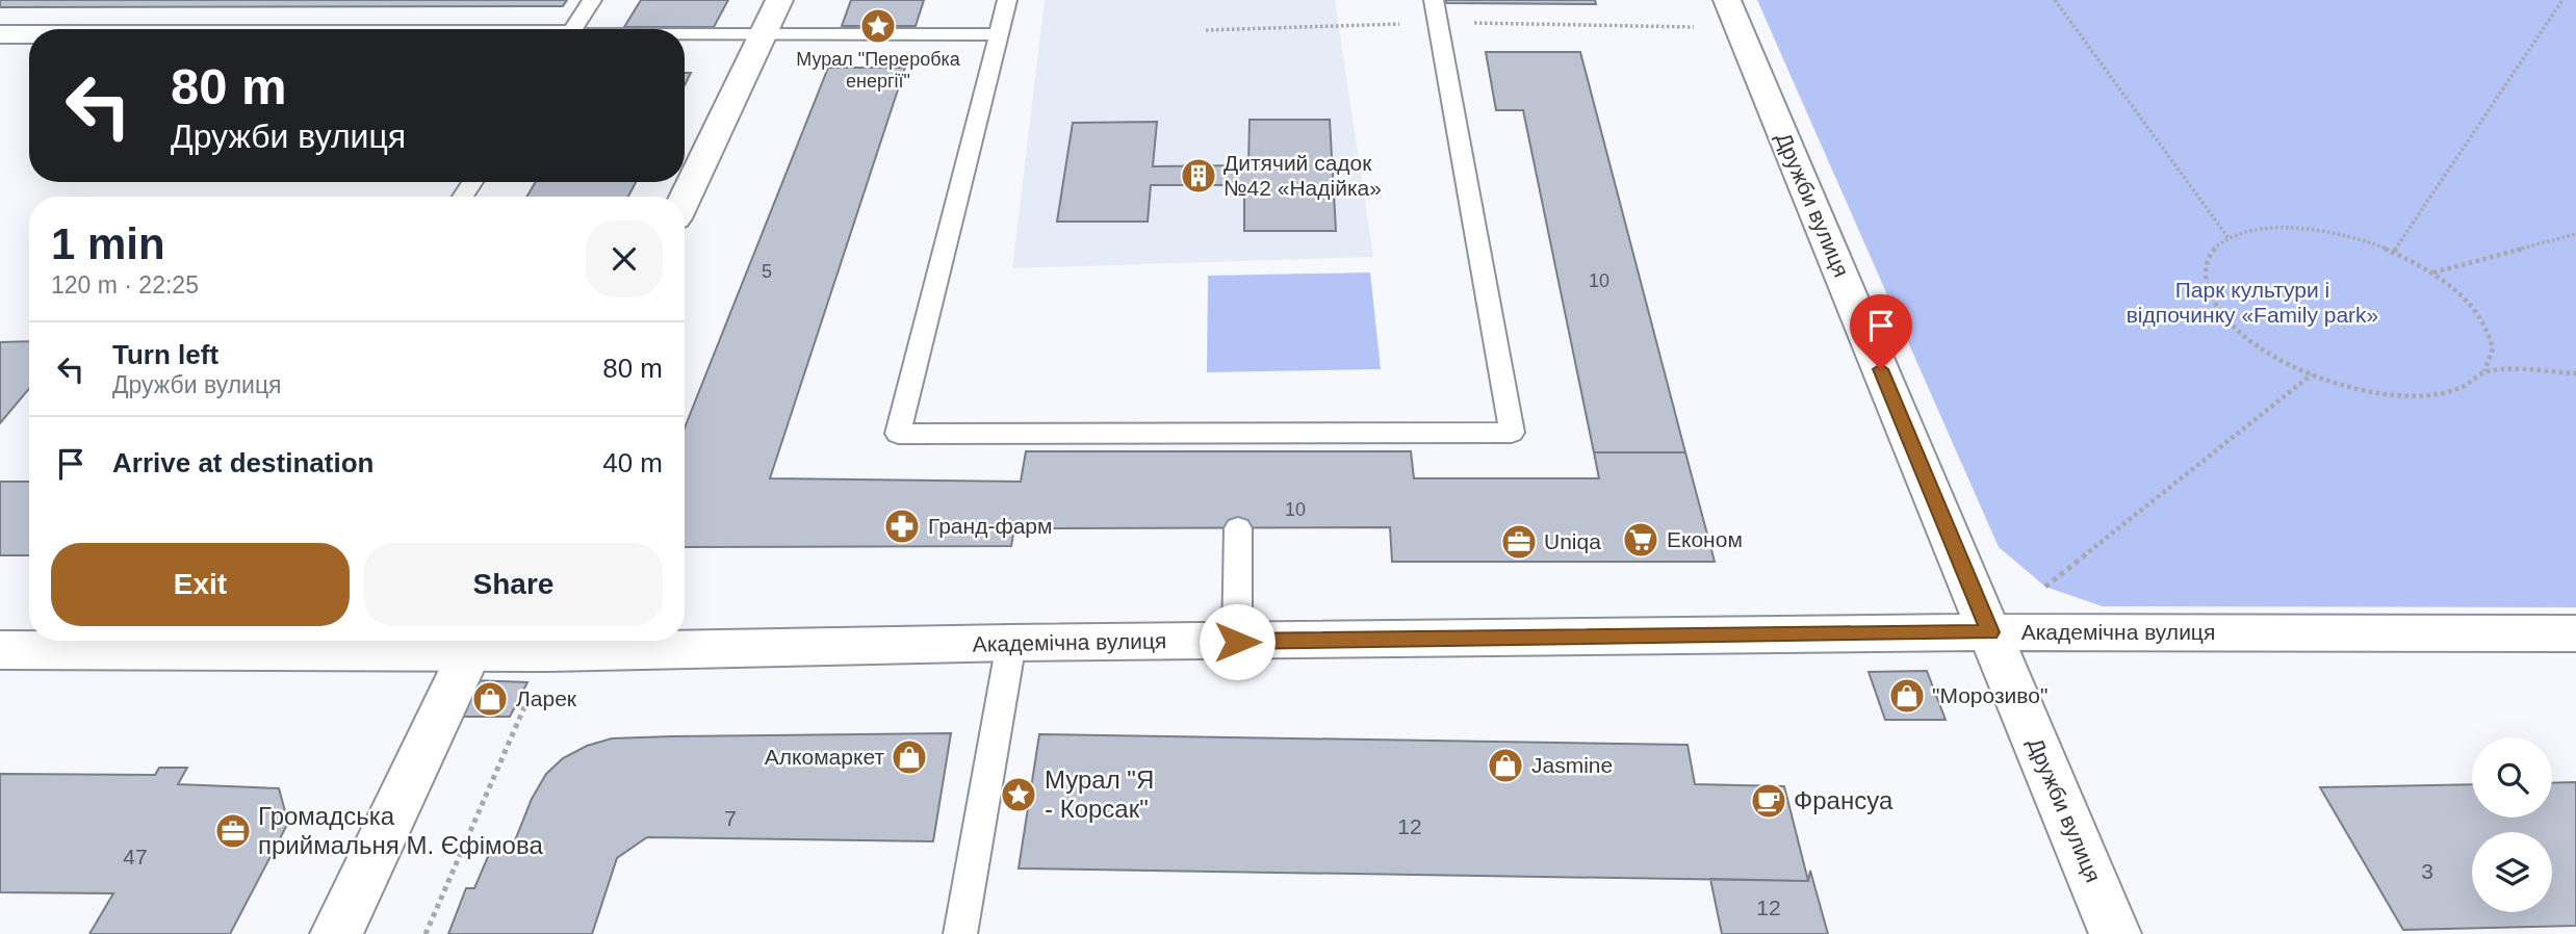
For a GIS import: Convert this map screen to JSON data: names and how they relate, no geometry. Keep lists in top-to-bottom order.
{
  "streets": {
    "street": ["Дружби вулиця", "Академічна вулиця"]
  },
  "crossings": [
    ["Дружби вулиця", "Академічна вулиця"]
  ],
  "parks": ["Парк культури і відпочинку «Family park»"],
  "places": {
    "place": ["Мурал \"Переробка енергії\"", "Мурал \"Я - Корсак\""],
    "building": ["Дитячий садок №42 «Надійка»"],
    "pharmacy": ["Гранд-фарм"],
    "supermarket": ["Економ"],
    "office": ["Uniqa", "Громадська приймальня М. Єфімова"],
    "shop": [
      "\"Морозиво\"",
      "Ларек",
      "Алкомаркет",
      "Jasmine"
    ],
    "cafe": ["Франсуа"]
  },
  "house_numbers": [
    "5",
    "10",
    "10",
    "7",
    "12",
    "47",
    "3",
    "12"
  ],
  "page": {
    "turn": ["80 m", "Дружби вулиця"],
    "heading": ["1 min", "120 m · 22:25"],
    "list": [
      {
        "name": "Turn left",
        "note": "Дружби вулиця",
        "value": "80 m"
      },
      {
        "name": "Arrive at destination",
        "value": "40 m"
      }
    ],
    "buttons": ["Exit", "Share"]
  }
}
